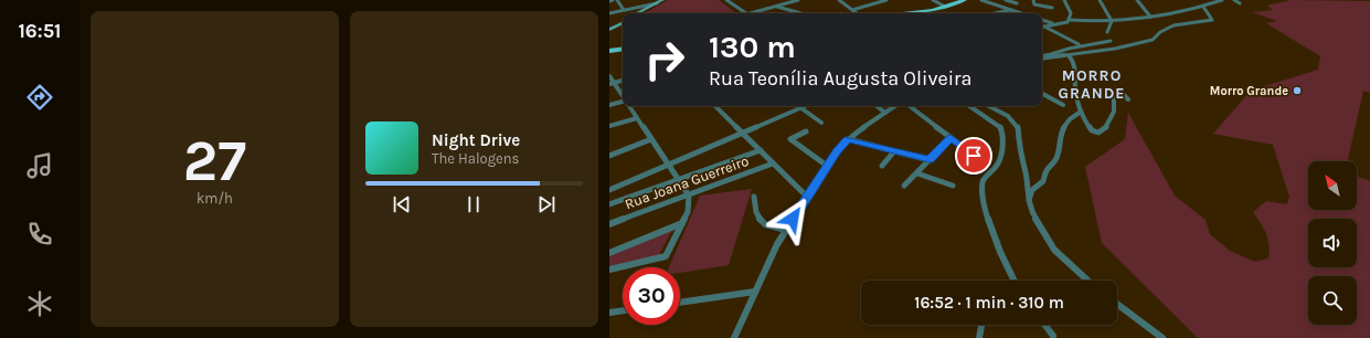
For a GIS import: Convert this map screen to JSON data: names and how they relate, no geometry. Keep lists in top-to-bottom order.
{
  "streets": {
    "street": ["Rua Joana Guerreiro"]
  },
  "districts": ["MORRO GRANDE"],
  "places": ["Morro Grande"],
  "north": "top left",
  "page": {
    "tabs": "16:51",
    "tile": ["27", "km/h"],
    "turn": ["130 m", "Rua Teonília Augusta Oliveira"],
    "song": ["Night Drive", "The Halogens"],
    "limit": "30",
    "trip": "16:52 · 1 min · 310 m"
  }
}
